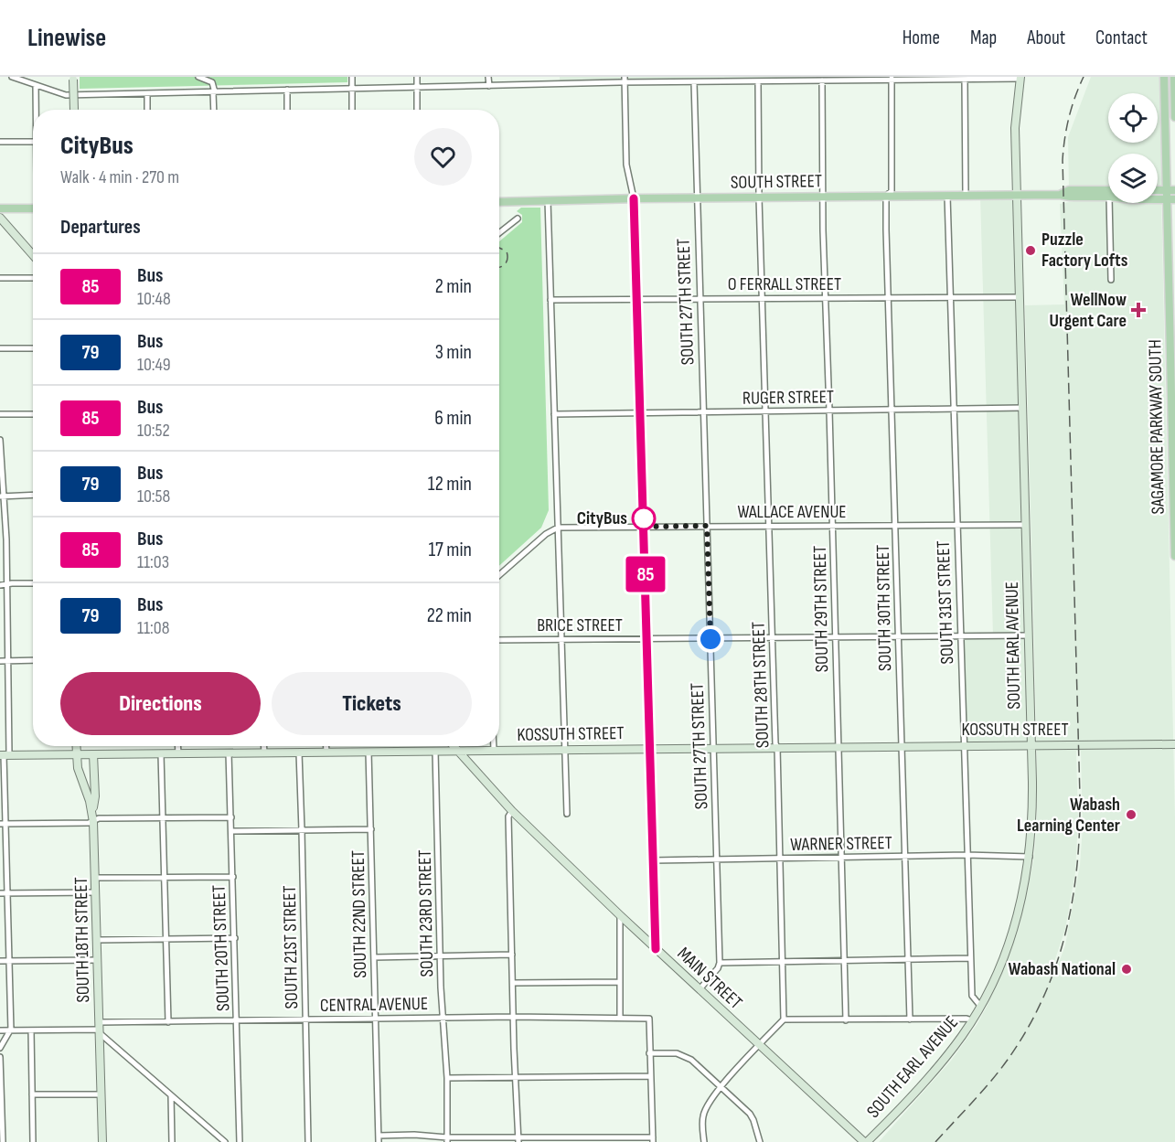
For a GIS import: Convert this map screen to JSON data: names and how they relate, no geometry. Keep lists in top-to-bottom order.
{
  "streets": {
    "main road": ["SOUTH STREET", "SAGAMORE PARKWAY SOUTH"],
    "street": [
      "O FERRALL STREET",
      "SOUTH 27TH STREET",
      "RUGER STREET",
      "WALLACE AVENUE",
      "SOUTH 31ST STREET",
      "SOUTH 30TH STREET",
      "SOUTH 29TH STREET",
      "BRICE STREET",
      "SOUTH EARL AVENUE",
      "SOUTH 28TH STREET",
      "KOSSUTH STREET",
      "WARNER STREET",
      "SOUTH 23RD STREET",
      "SOUTH 22ND STREET",
      "SOUTH 18TH STREET",
      "SOUTH 21ST STREET",
      "SOUTH 20TH STREET",
      "MAIN STREET",
      "CENTRAL AVENUE"
    ]
  },
  "crossings": [
    ["SOUTH STREET", "SOUTH 27TH STREET"],
    ["SOUTH STREET", "SAGAMORE PARKWAY SOUTH"],
    ["SOUTH STREET", "SOUTH 31ST STREET"],
    ["SOUTH STREET", "SOUTH 30TH STREET"],
    ["SOUTH STREET", "SOUTH 29TH STREET"],
    ["SOUTH STREET", "SOUTH EARL AVENUE"],
    ["SOUTH STREET", "SOUTH 28TH STREET"],
    ["O FERRALL STREET", "SOUTH 27TH STREET"],
    ["O FERRALL STREET", "SOUTH 31ST STREET"],
    ["O FERRALL STREET", "SOUTH 30TH STREET"],
    ["O FERRALL STREET", "SOUTH 29TH STREET"],
    ["O FERRALL STREET", "SOUTH EARL AVENUE"],
    ["O FERRALL STREET", "SOUTH 28TH STREET"],
    ["SOUTH 27TH STREET", "RUGER STREET"],
    ["SOUTH 27TH STREET", "WALLACE AVENUE"],
    ["SOUTH 27TH STREET", "BRICE STREET"],
    ["SOUTH 27TH STREET", "KOSSUTH STREET"],
    ["SOUTH 27TH STREET", "WARNER STREET"],
    ["RUGER STREET", "SOUTH 31ST STREET"],
    ["RUGER STREET", "SOUTH 30TH STREET"],
    ["RUGER STREET", "SOUTH 29TH STREET"],
    ["RUGER STREET", "SOUTH EARL AVENUE"],
    ["RUGER STREET", "SOUTH 28TH STREET"],
    ["WALLACE AVENUE", "SOUTH 31ST STREET"],
    ["WALLACE AVENUE", "SOUTH 30TH STREET"],
    ["WALLACE AVENUE", "SOUTH 29TH STREET"],
    ["WALLACE AVENUE", "SOUTH EARL AVENUE"],
    ["WALLACE AVENUE", "SOUTH 28TH STREET"],
    ["SOUTH 31ST STREET", "BRICE STREET"],
    ["SOUTH 31ST STREET", "SOUTH EARL AVENUE"],
    ["SOUTH 31ST STREET", "KOSSUTH STREET"],
    ["SOUTH 31ST STREET", "WARNER STREET"],
    ["SOUTH 30TH STREET", "BRICE STREET"],
    ["SOUTH 30TH STREET", "KOSSUTH STREET"],
    ["SOUTH 30TH STREET", "WARNER STREET"],
    ["SOUTH 29TH STREET", "BRICE STREET"],
    ["SOUTH 29TH STREET", "KOSSUTH STREET"],
    ["SOUTH 29TH STREET", "WARNER STREET"],
    ["BRICE STREET", "SOUTH EARL AVENUE"],
    ["BRICE STREET", "SOUTH 28TH STREET"],
    ["SOUTH EARL AVENUE", "KOSSUTH STREET"],
    ["SOUTH EARL AVENUE", "WARNER STREET"],
    ["SOUTH EARL AVENUE", "MAIN STREET"],
    ["SOUTH 28TH STREET", "KOSSUTH STREET"],
    ["SOUTH 28TH STREET", "WARNER STREET"],
    ["KOSSUTH STREET", "SOUTH 23RD STREET"],
    ["KOSSUTH STREET", "SOUTH 22ND STREET"],
    ["KOSSUTH STREET", "SOUTH 18TH STREET"],
    ["KOSSUTH STREET", "SOUTH 21ST STREET"],
    ["KOSSUTH STREET", "SOUTH 20TH STREET"],
    ["KOSSUTH STREET", "MAIN STREET"],
    ["SOUTH 23RD STREET", "CENTRAL AVENUE"],
    ["SOUTH 22ND STREET", "CENTRAL AVENUE"],
    ["SOUTH 18TH STREET", "CENTRAL AVENUE"],
    ["SOUTH 21ST STREET", "CENTRAL AVENUE"],
    ["SOUTH 20TH STREET", "CENTRAL AVENUE"]
  ],
  "places": {
    "other": [
      "Puzzle Factory Lofts",
      "CityBus",
      "Wabash Learning Center",
      "Wabash National"
    ],
    "health": ["WellNow Urgent Care"]
  },
  "lines": ["bus line 85"],
  "page": {
    "header": "Linewise",
    "nav": [
      "Home",
      "Map",
      "About",
      "Contact"
    ],
    "on_map": "85",
    "heading": [
      ["CityBus", "Walk · 4 min · 270 m"],
      "Departures"
    ],
    "list": [
      {
        "mark": "85",
        "name": "Bus",
        "note": "10:48",
        "value": "2 min"
      },
      {
        "mark": "79",
        "name": "Bus",
        "note": "10:49",
        "value": "3 min"
      },
      {
        "mark": "85",
        "name": "Bus",
        "note": "10:52",
        "value": "6 min"
      },
      {
        "mark": "79",
        "name": "Bus",
        "note": "10:58",
        "value": "12 min"
      },
      {
        "mark": "85",
        "name": "Bus",
        "note": "11:03",
        "value": "17 min"
      },
      {
        "mark": "79",
        "name": "Bus",
        "note": "11:08",
        "value": "22 min"
      }
    ],
    "buttons": ["Directions", "Tickets"]
  }
}
